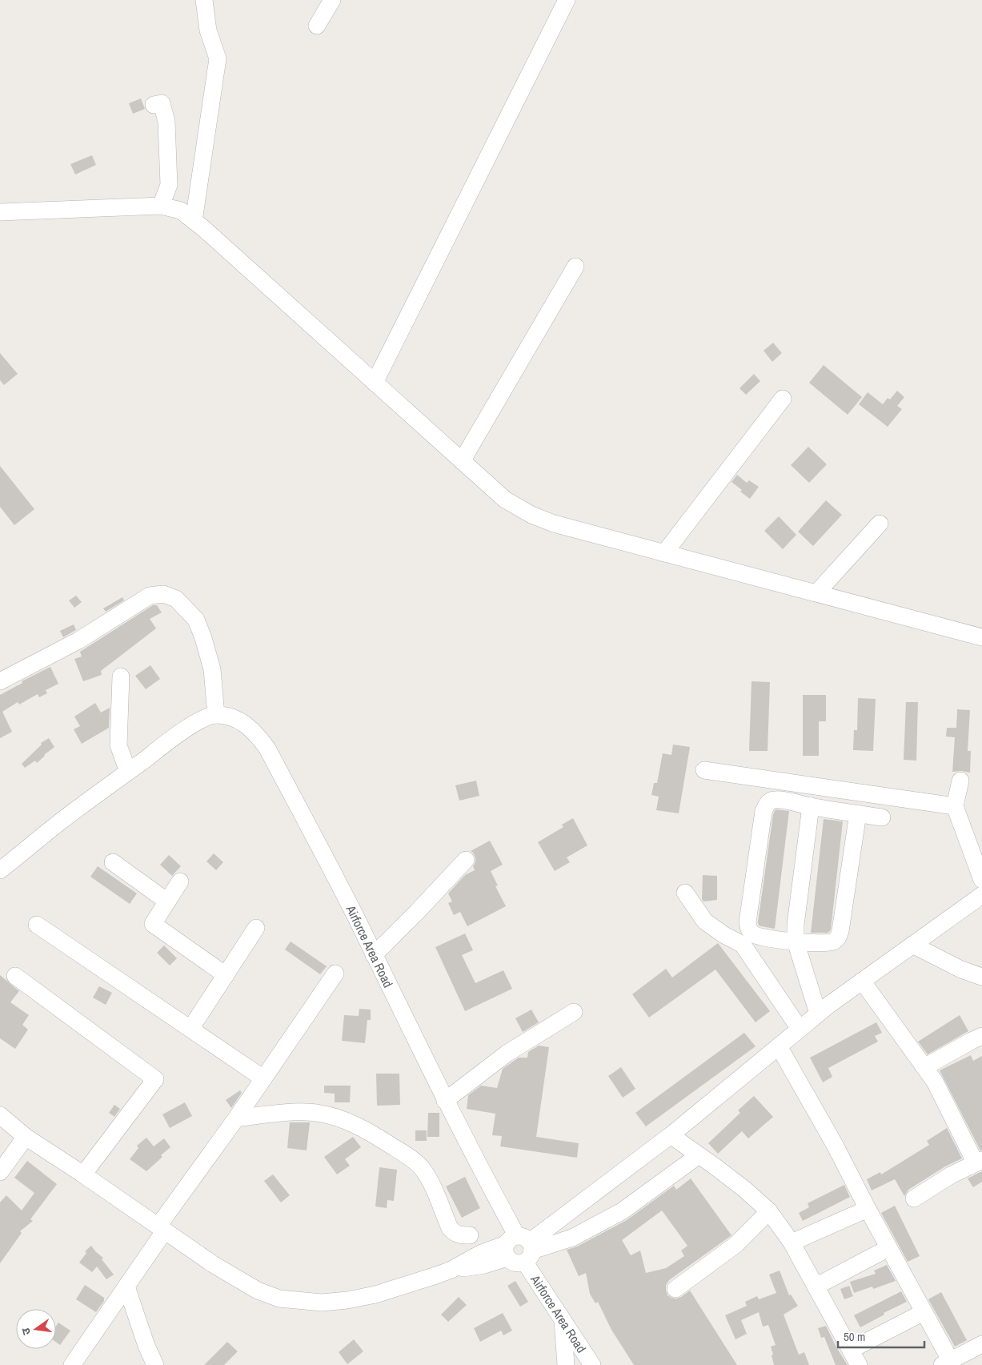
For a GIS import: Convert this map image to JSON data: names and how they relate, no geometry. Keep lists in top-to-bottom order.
{
  "streets": {
    "street": ["Airforce Area Road"]
  },
  "scale_bar": "50 m",
  "north": "left"
}
